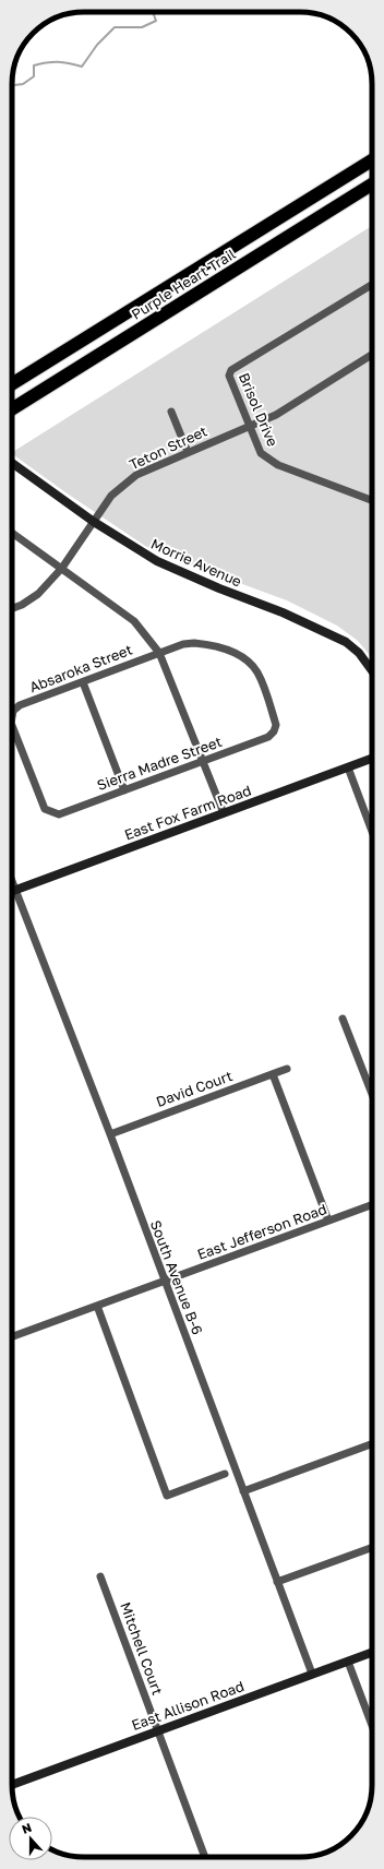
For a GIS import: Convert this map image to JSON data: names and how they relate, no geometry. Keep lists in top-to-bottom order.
{
  "streets": {
    "highway": ["Purple Heart Trail"],
    "main road": ["Morrie Avenue", "East Fox Farm Road", "East Allison Road"],
    "street": [
      "Brisol Drive",
      "Teton Street",
      "Absaroka Street",
      "Sierra Madre Street",
      "David Court",
      "East Jefferson Road",
      "South Avenue B-6",
      "Mitchell Court"
    ]
  },
  "crossings": [
    ["Brisol Drive", "Teton Street"],
    ["Teton Street", "Morrie Avenue"],
    ["Absaroka Street", "Sierra Madre Street"],
    ["East Fox Farm Road", "South Avenue B-6"],
    ["David Court", "South Avenue B-6"],
    ["East Jefferson Road", "South Avenue B-6"],
    ["South Avenue B-6", "East Allison Road"],
    ["Mitchell Court", "East Allison Road"]
  ],
  "north": "top"
}
